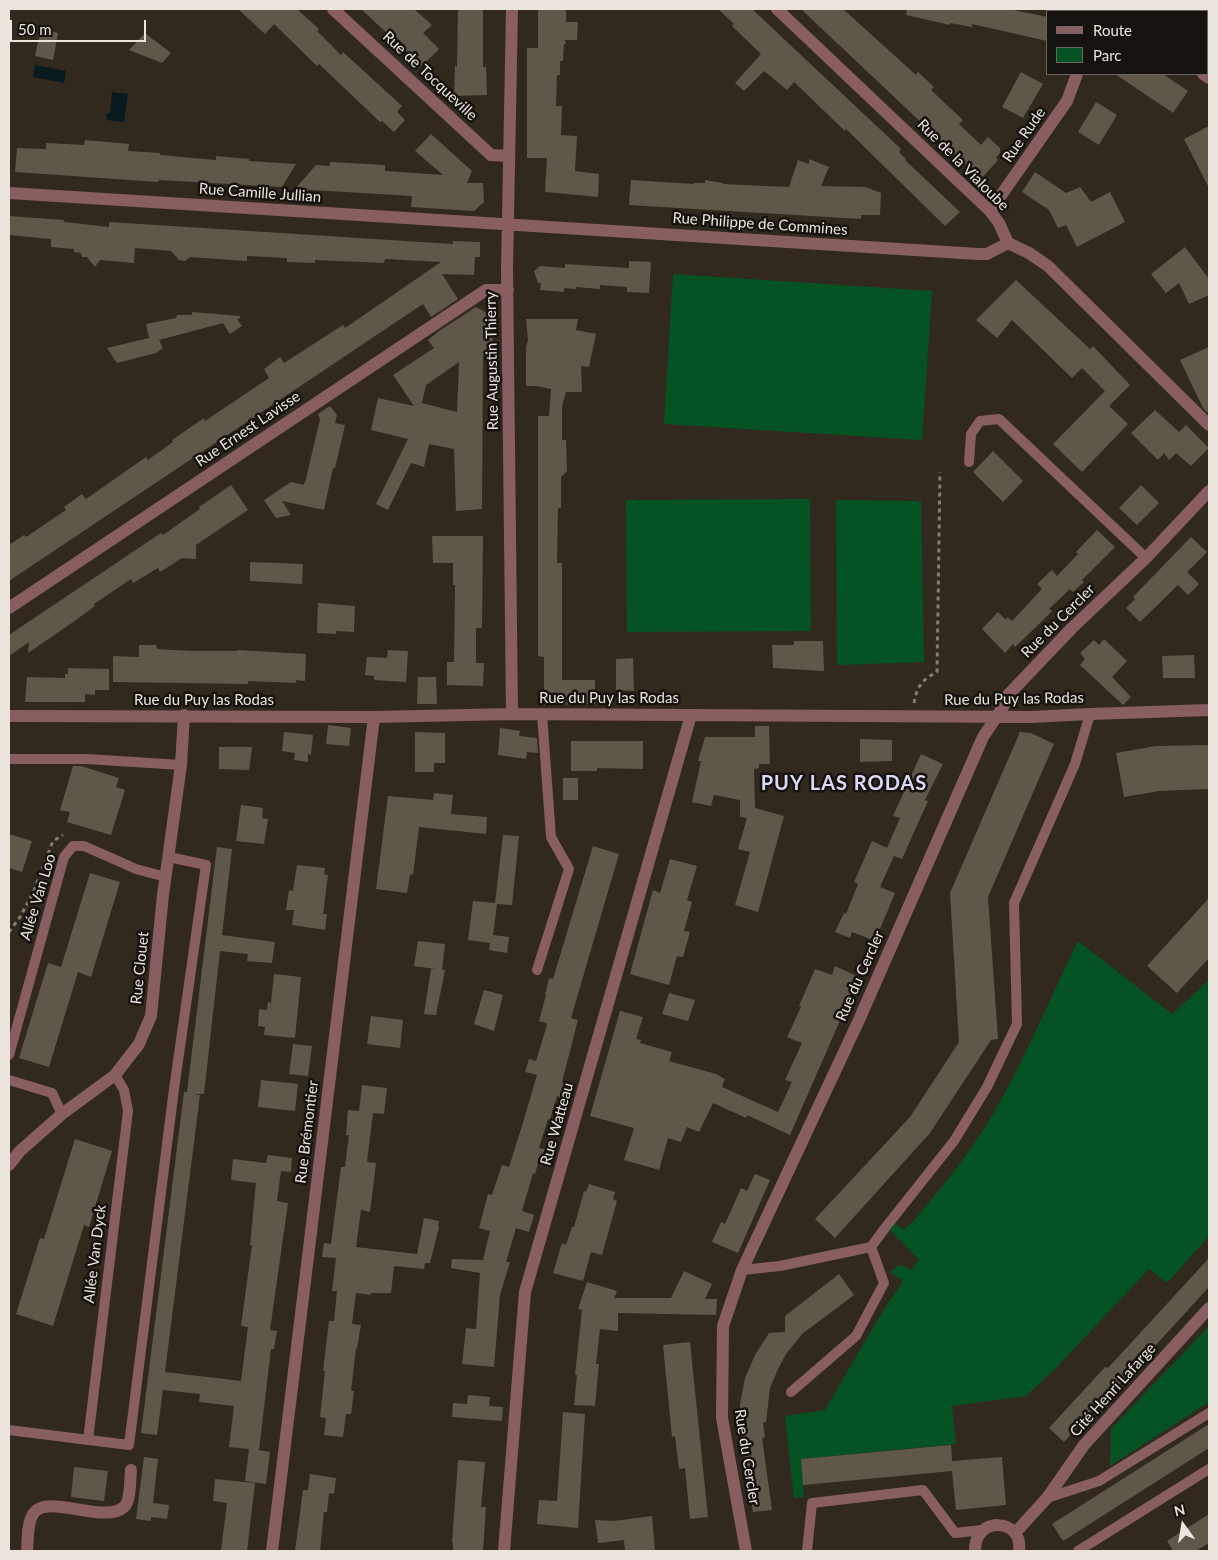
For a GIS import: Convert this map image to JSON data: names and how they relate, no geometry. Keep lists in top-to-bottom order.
{
  "streets": {
    "street": [
      "Rue de Tocqueville",
      "Rue Rude",
      "Rue de la Vialoube",
      "Rue Camille Jullian",
      "Rue Philippe de Commines",
      "Rue Augustin Thierry",
      "Rue Ernest Lavisse",
      "Rue du Cercler",
      "Rue du Puy las Rodas",
      "Rue Clouet",
      "Rue Watteau",
      "Rue Brémontier",
      "Cité Henri Lafarge"
    ],
    "lane": ["Allée Van Loo", "Allée Van Dyck"]
  },
  "crossings": [
    ["Rue de Tocqueville", "Rue Augustin Thierry"],
    ["Rue Rude", "Rue de la Vialoube"],
    ["Rue de la Vialoube", "Rue Philippe de Commines"],
    ["Rue Camille Jullian", "Rue Philippe de Commines"],
    ["Rue Camille Jullian", "Rue Augustin Thierry"],
    ["Rue Philippe de Commines", "Rue Augustin Thierry"],
    ["Rue Augustin Thierry", "Rue Ernest Lavisse"],
    ["Rue Augustin Thierry", "Rue du Puy las Rodas"],
    ["Rue du Cercler", "Rue du Puy las Rodas"],
    ["Rue du Puy las Rodas", "Rue Clouet"],
    ["Rue du Puy las Rodas", "Rue Watteau"],
    ["Rue du Puy las Rodas", "Rue Brémontier"],
    ["Allée Van Loo", "Rue Clouet"],
    ["Rue Clouet", "Allée Van Dyck"]
  ],
  "districts": ["PUY LAS RODAS"],
  "legend": ["Route", "Parc"],
  "scale_bar": "50 m",
  "north": "top"
}
